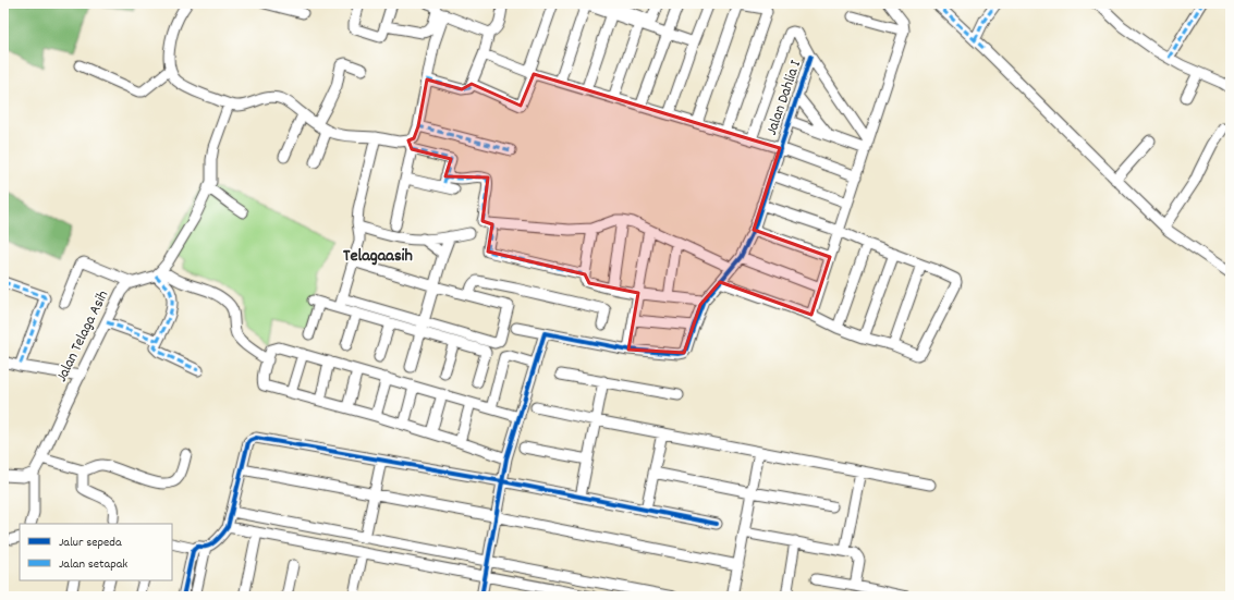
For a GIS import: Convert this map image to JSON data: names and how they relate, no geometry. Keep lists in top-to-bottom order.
{
  "streets": {
    "street": ["Jalan Dahlia I", "Jalan Telaga Asih"]
  },
  "districts": ["Telagaasih"],
  "legend": ["Jalur sepeda", "Jalan setapak"]
}
